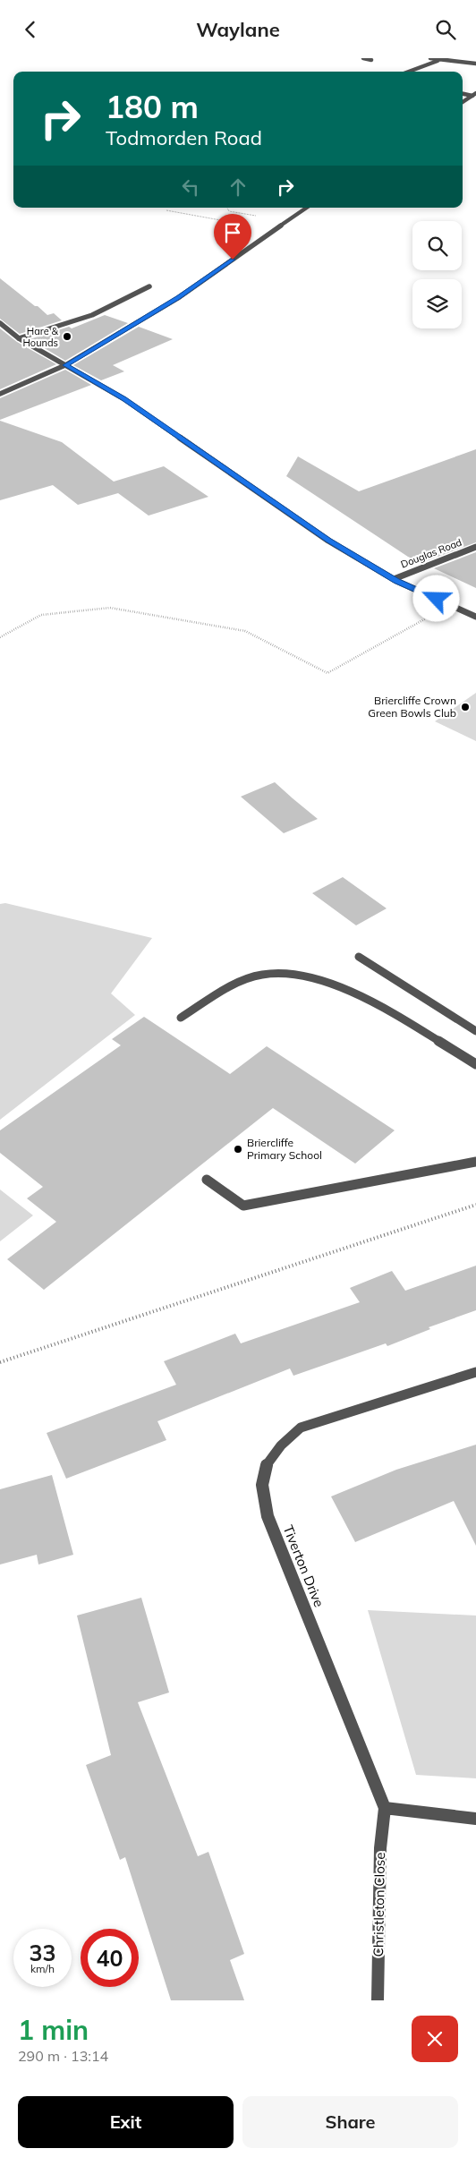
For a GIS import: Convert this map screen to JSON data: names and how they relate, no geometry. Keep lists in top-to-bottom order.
{
  "streets": {
    "street": ["Douglas Road", "Tiverton Drive", "Christleton Close"]
  },
  "crossings": [
    ["Tiverton Drive", "Christleton Close"]
  ],
  "places": ["Hare & Hounds", "Briercliffe Crown Green Bowls Club", "Briercliffe Primary School"],
  "page": {
    "header": "Waylane",
    "turn": ["180 m", "Todmorden Road"],
    "speed": "33 km/h",
    "limit": "40",
    "heading": ["1 min", "290 m · 13:14"],
    "buttons": ["Exit", "Share"]
  }
}
